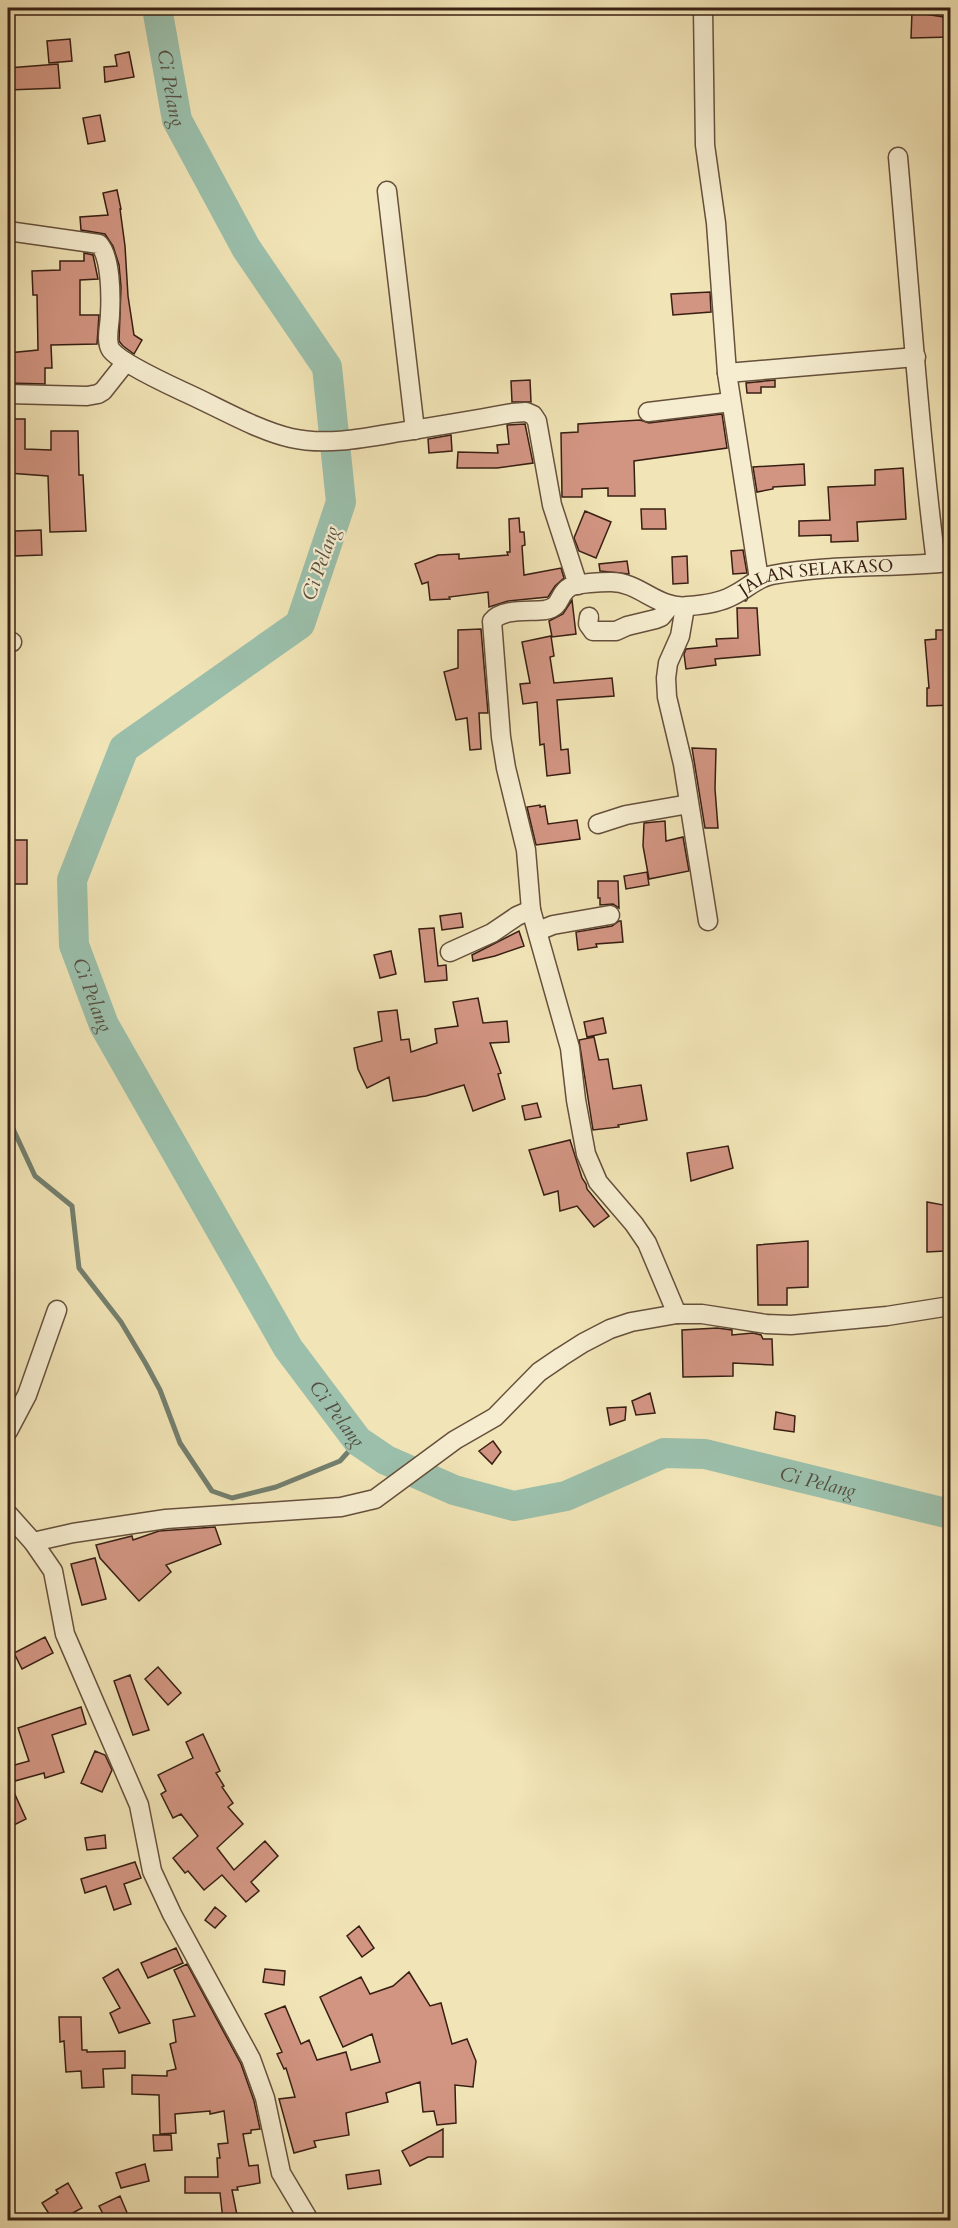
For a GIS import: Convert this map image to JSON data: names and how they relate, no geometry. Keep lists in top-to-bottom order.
{
  "streets": {
    "street": ["JALAN SELAKASO"]
  },
  "water": ["Ci Pelang"]
}
